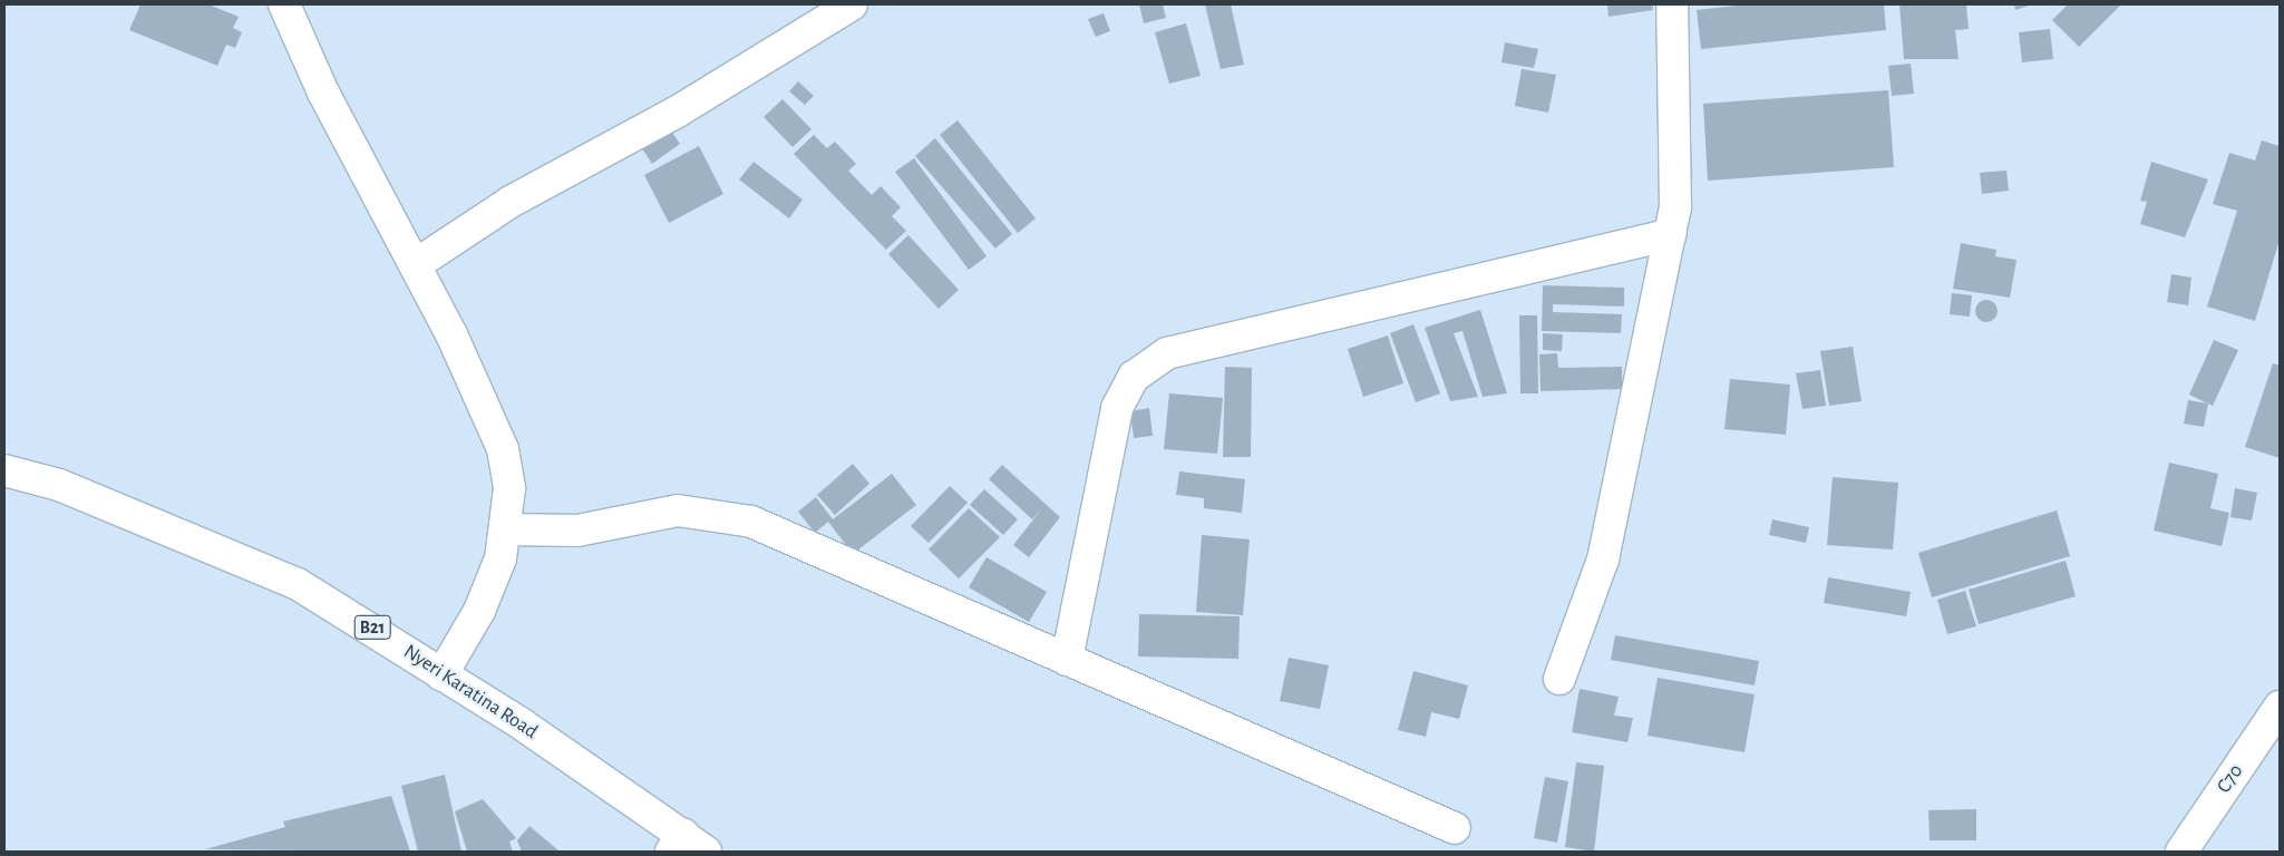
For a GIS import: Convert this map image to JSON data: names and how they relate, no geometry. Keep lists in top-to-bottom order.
{
  "streets": {
    "main road": ["B21", "Nyeri Karatina Road", "C70"]
  }
}
